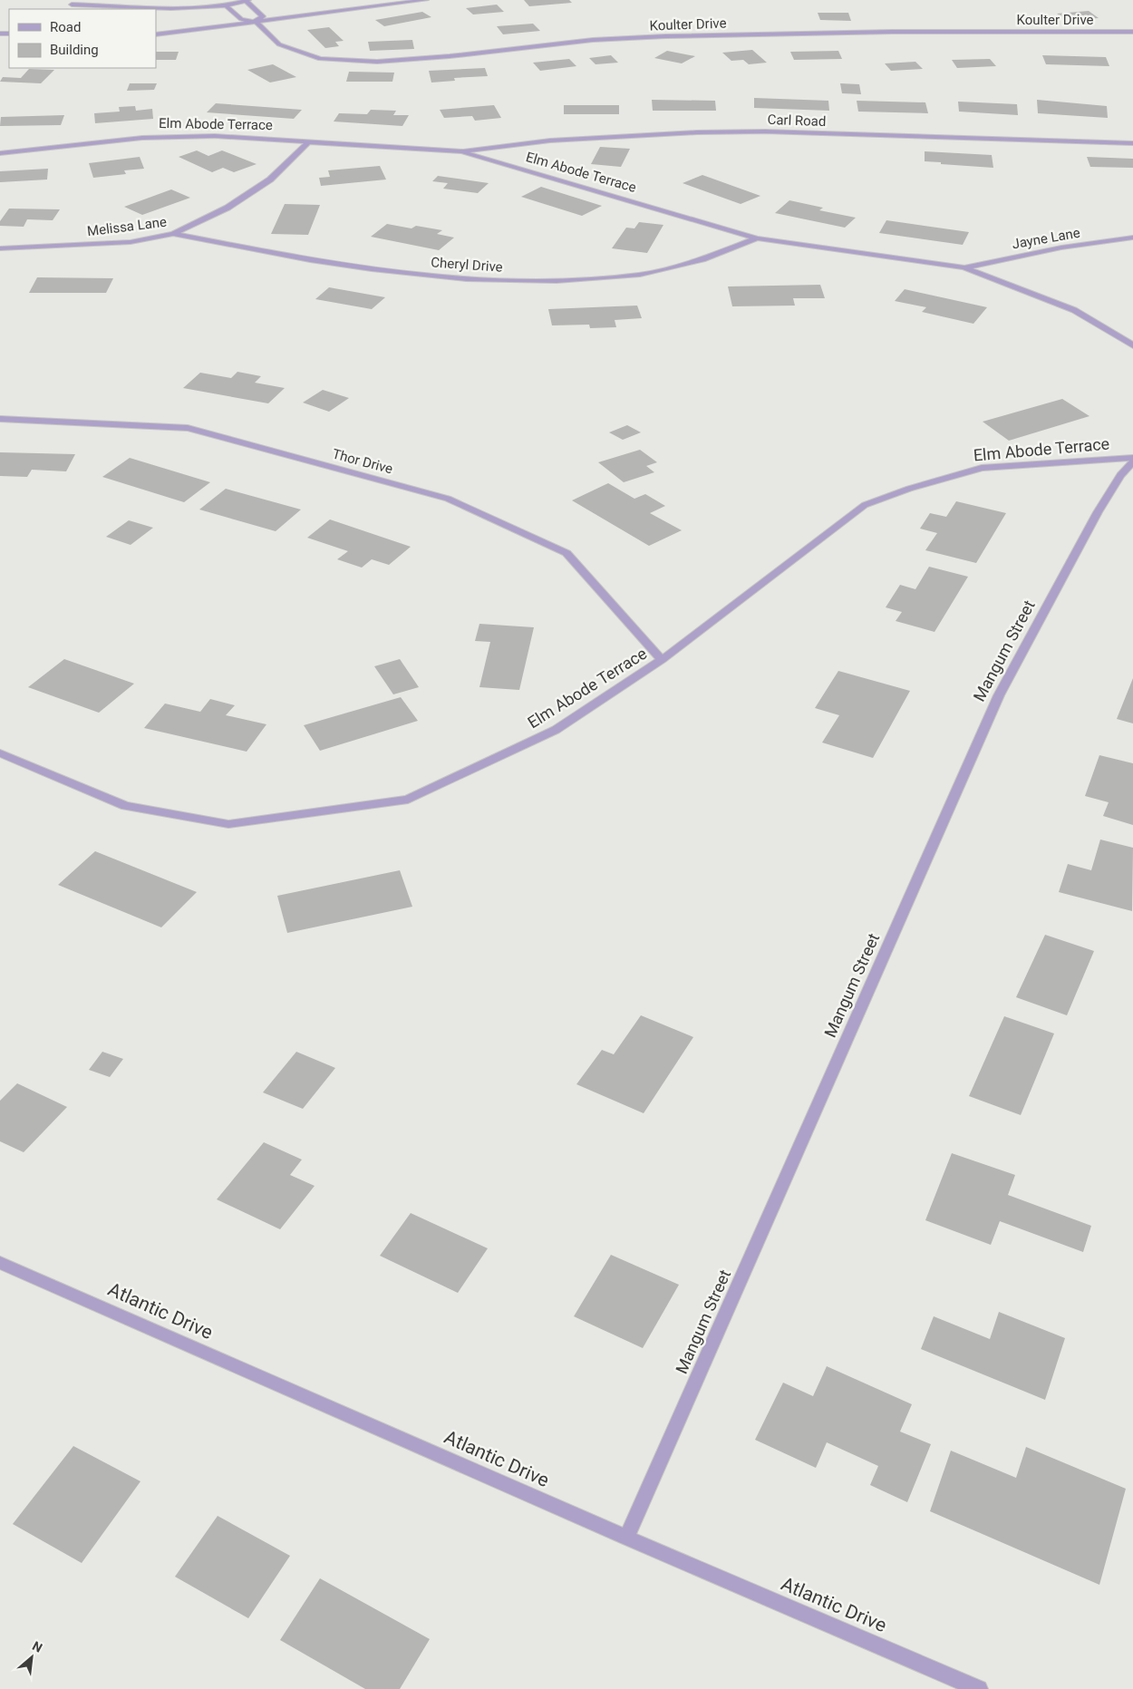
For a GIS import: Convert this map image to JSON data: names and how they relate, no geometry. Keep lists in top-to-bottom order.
{
  "streets": {
    "street": [
      "Koulter Drive",
      "Carl Road",
      "Elm Abode Terrace",
      "Melissa Lane",
      "Jayne Lane",
      "Cheryl Drive",
      "Thor Drive",
      "Mangum Street",
      "Atlantic Drive"
    ]
  },
  "crossings": [
    ["Carl Road", "Elm Abode Terrace"],
    ["Elm Abode Terrace", "Melissa Lane"],
    ["Elm Abode Terrace", "Jayne Lane"],
    ["Elm Abode Terrace", "Cheryl Drive"],
    ["Elm Abode Terrace", "Thor Drive"],
    ["Melissa Lane", "Cheryl Drive"],
    ["Mangum Street", "Atlantic Drive"]
  ],
  "legend": ["Road", "Building"],
  "north": "top right"
}
